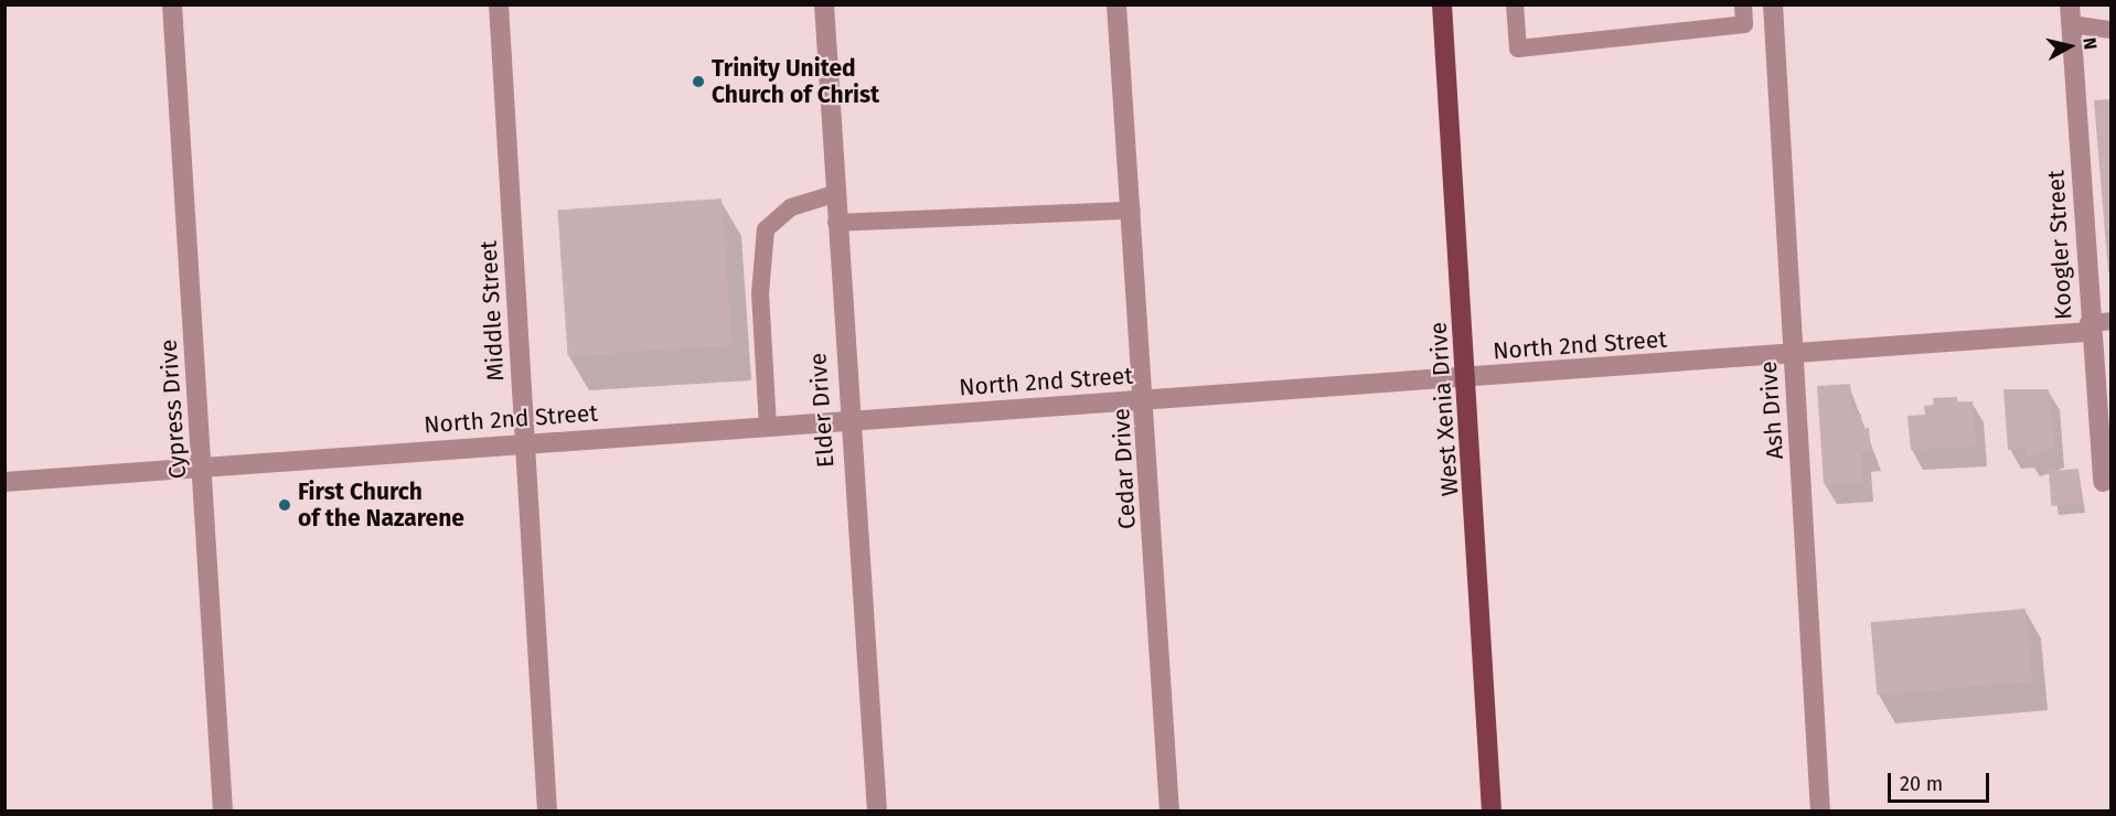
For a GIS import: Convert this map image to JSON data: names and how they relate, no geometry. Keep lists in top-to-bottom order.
{
  "streets": {
    "main road": ["West Xenia Drive"],
    "street": [
      "Koogler Street",
      "Middle Street",
      "North 2nd Street",
      "Cypress Drive",
      "Elder Drive",
      "Ash Drive",
      "Cedar Drive"
    ]
  },
  "crossings": [
    ["Koogler Street", "North 2nd Street"],
    ["Middle Street", "North 2nd Street"],
    ["North 2nd Street", "Cypress Drive"],
    ["North 2nd Street", "West Xenia Drive"],
    ["North 2nd Street", "Elder Drive"],
    ["North 2nd Street", "Ash Drive"],
    ["North 2nd Street", "Cedar Drive"]
  ],
  "places": ["Trinity United Church of Christ", "First Church of the Nazarene"],
  "scale_bar": "20 m",
  "north": "right"
}
